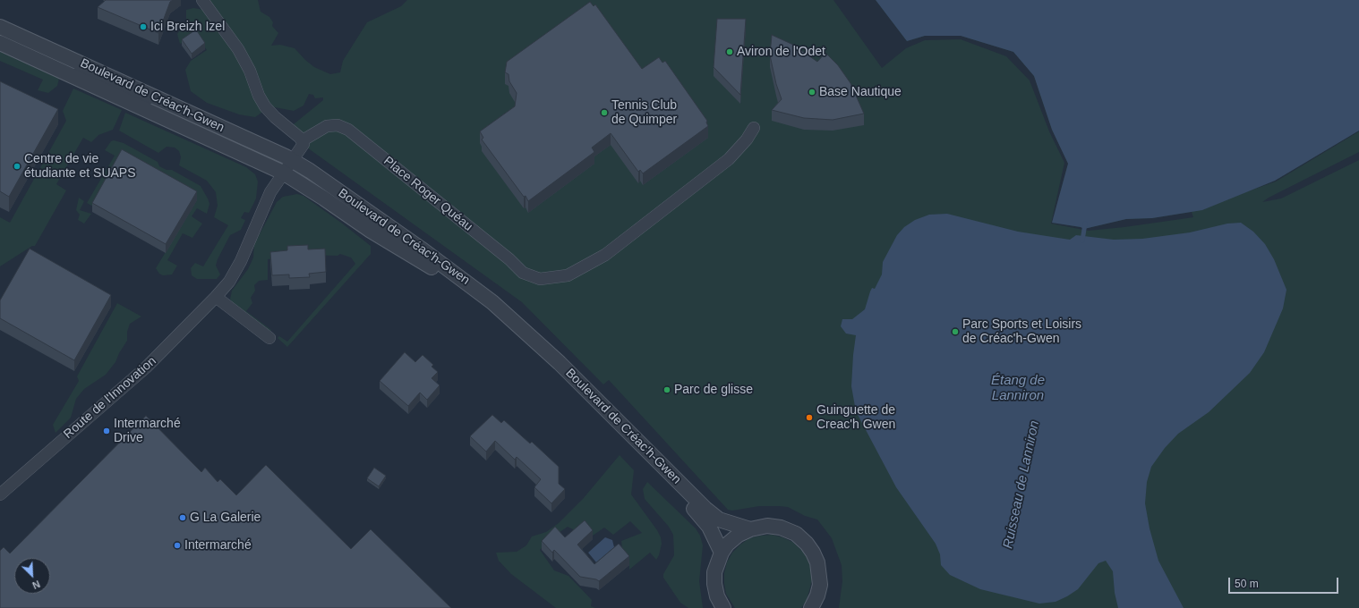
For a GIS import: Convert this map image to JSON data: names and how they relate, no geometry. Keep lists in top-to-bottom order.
{
  "streets": {
    "street": ["Boulevard de Créac'h-Gwen", "Place Roger Quéau", "Route de l'Innovation"]
  },
  "crossings": [
    ["Boulevard de Créac'h-Gwen", "Route de l'Innovation"],
    ["Place Roger Quéau", "Route de l'Innovation"]
  ],
  "water": ["Étang de Lanniron", "Ruisseau de Lanniron"],
  "places": [
    "Ici Breizh Izel",
    "Aviron de l'Odet",
    "Base Nautique",
    "Tennis Club de Quimper",
    "Centre de vie étudiante et SUAPS",
    "Parc Sports et Loisirs de Créac'h-Gwen",
    "Parc de glisse",
    "Guinguette de Creac'h Gwen",
    "Intermarché Drive",
    "G La Galerie",
    "Intermarché"
  ],
  "scale_bar": "50 m",
  "north": "bottom right"
}
